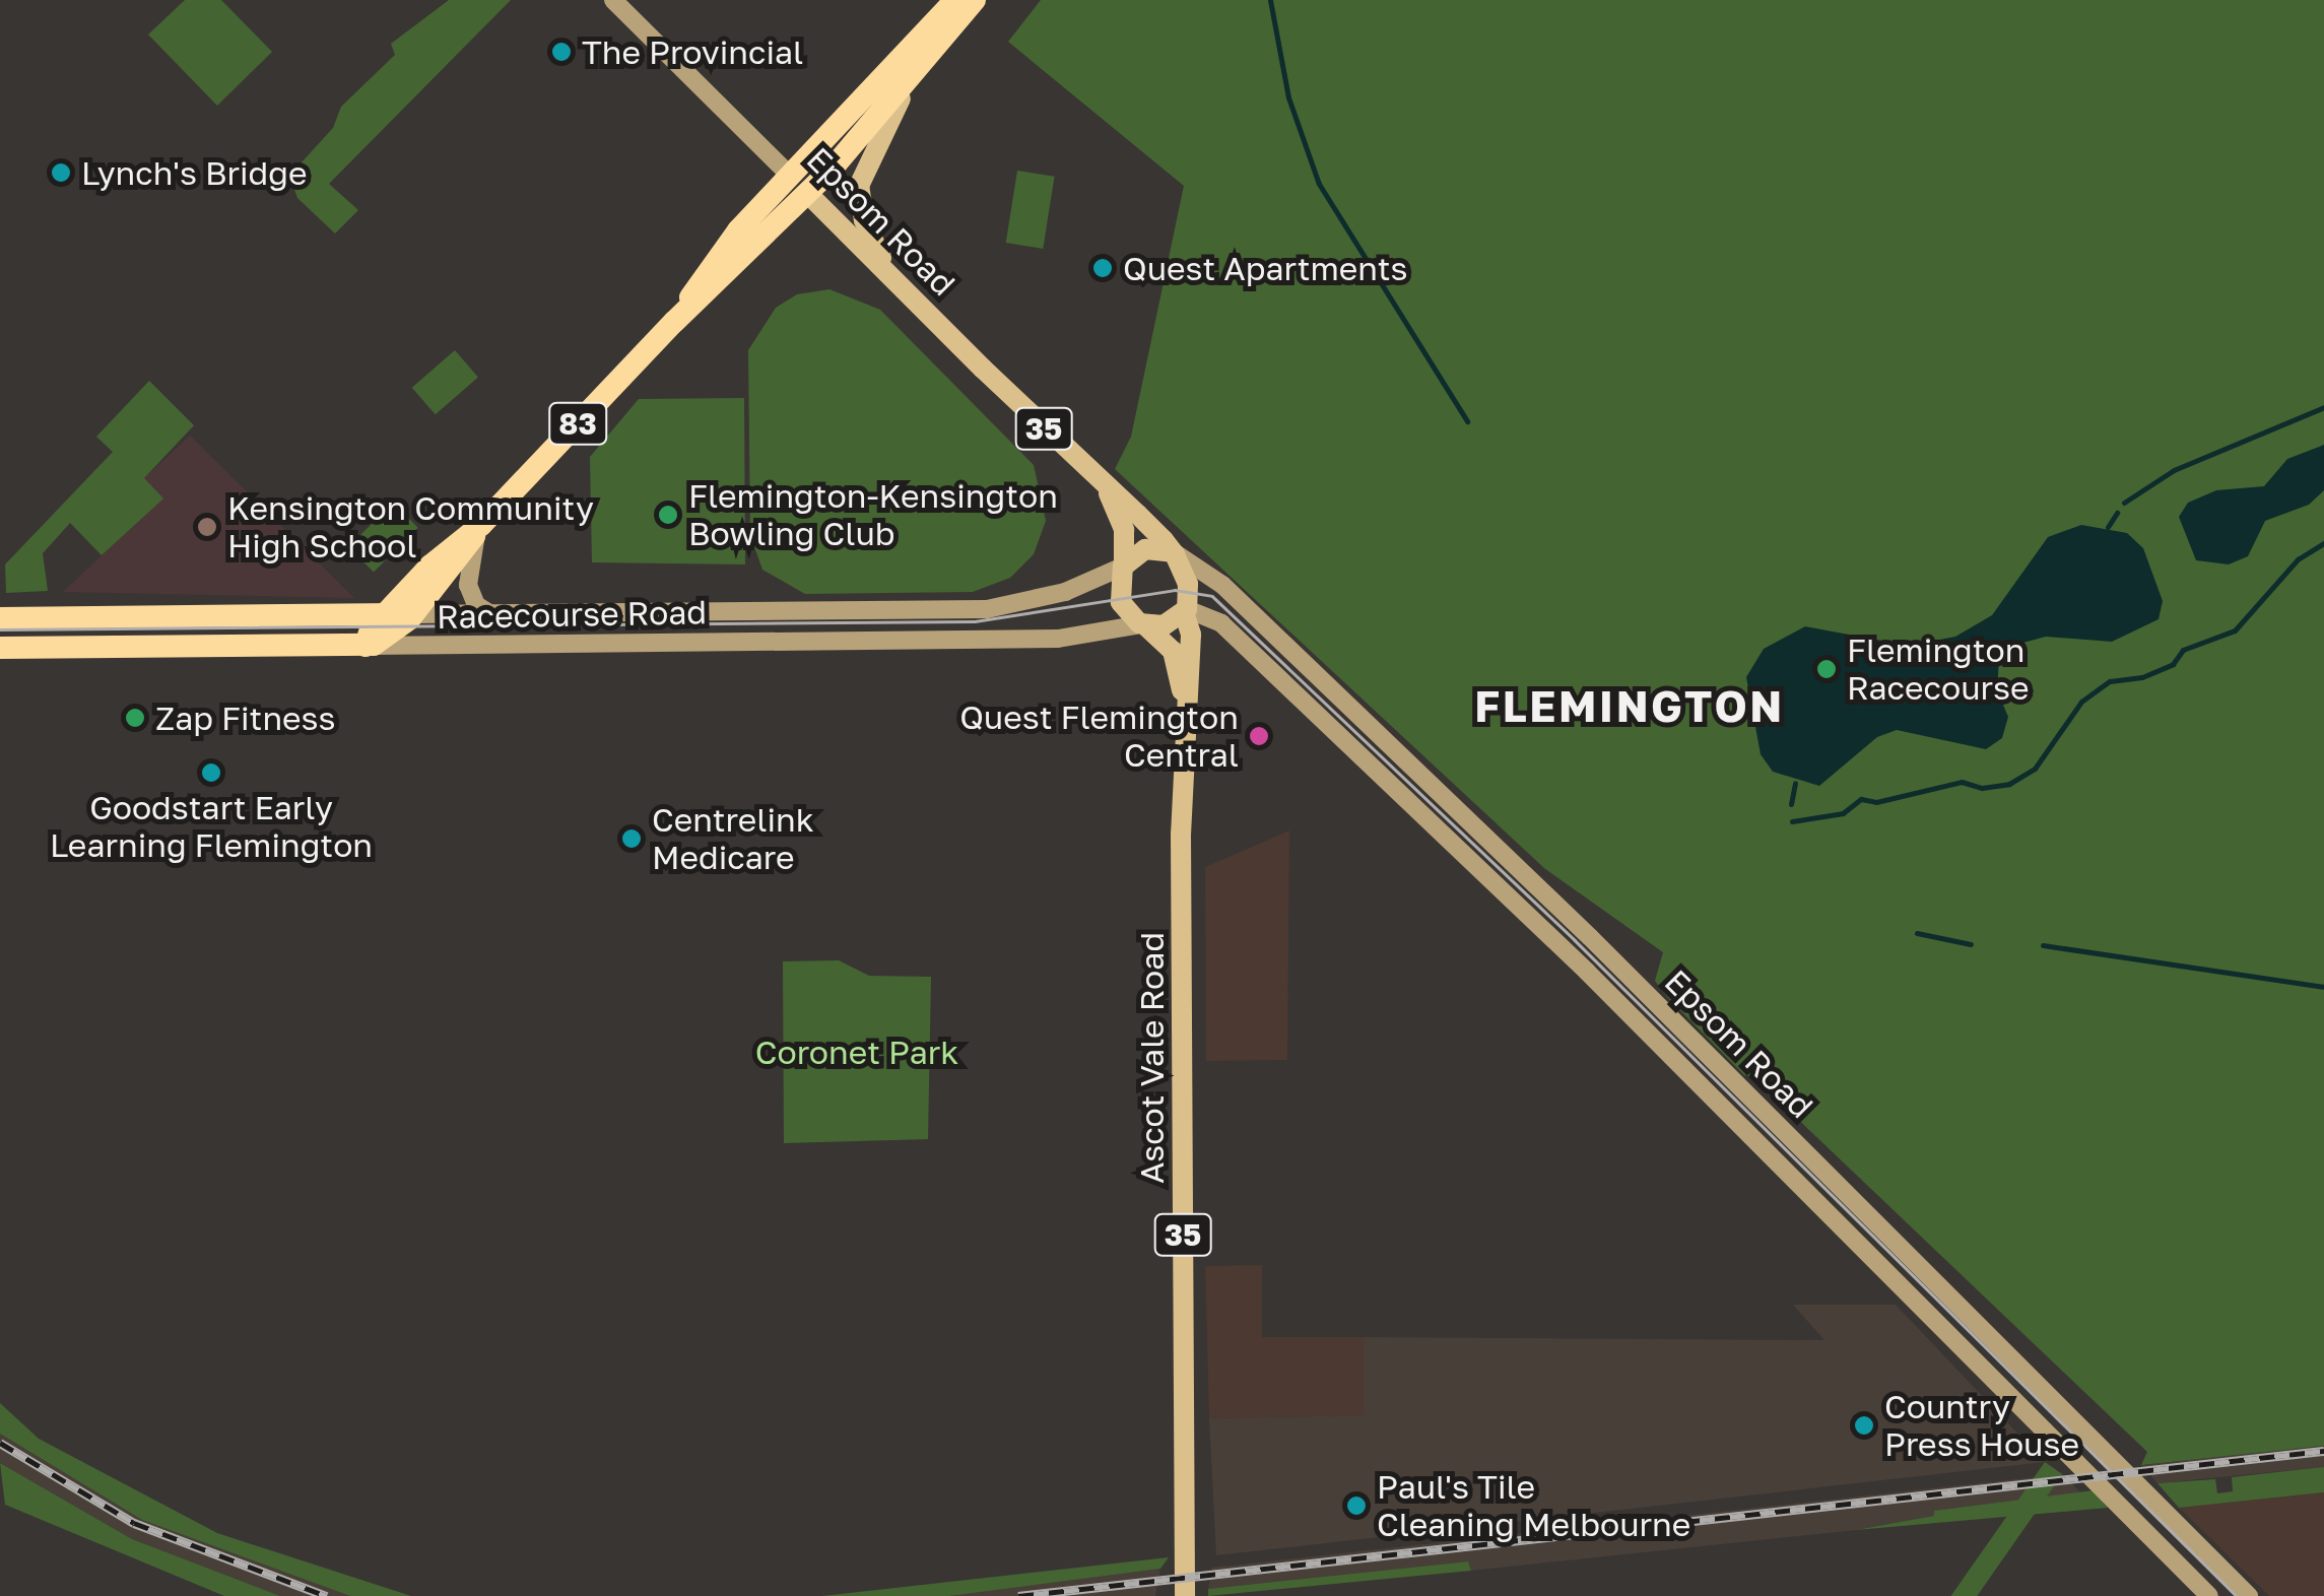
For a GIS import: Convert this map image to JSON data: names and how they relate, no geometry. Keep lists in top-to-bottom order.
{
  "streets": {
    "highway": [
      "Epsom Road",
      "83",
      "35",
      "Racecourse Road"
    ],
    "main road": ["Ascot Vale Road"]
  },
  "crossings": [
    ["Epsom Road", "83"],
    ["Epsom Road", "35"],
    ["Epsom Road", "Racecourse Road"],
    ["Epsom Road", "Ascot Vale Road"],
    ["83", "Racecourse Road"],
    ["35", "Racecourse Road"],
    ["35", "Ascot Vale Road"],
    ["Racecourse Road", "Ascot Vale Road"]
  ],
  "districts": ["FLEMINGTON"],
  "parks": ["Coronet Park"],
  "places": [
    "The Provincial",
    "Lynch's Bridge",
    "Quest Apartments",
    "Flemington-Kensington Bowling Club",
    "Kensington Community High School",
    "Flemington Racecourse",
    "Zap Fitness",
    "Quest Flemington Central",
    "Goodstart Early Learning Flemington",
    "Centrelink Medicare",
    "Country Press House",
    "Paul's Tile Cleaning Melbourne"
  ]
}
